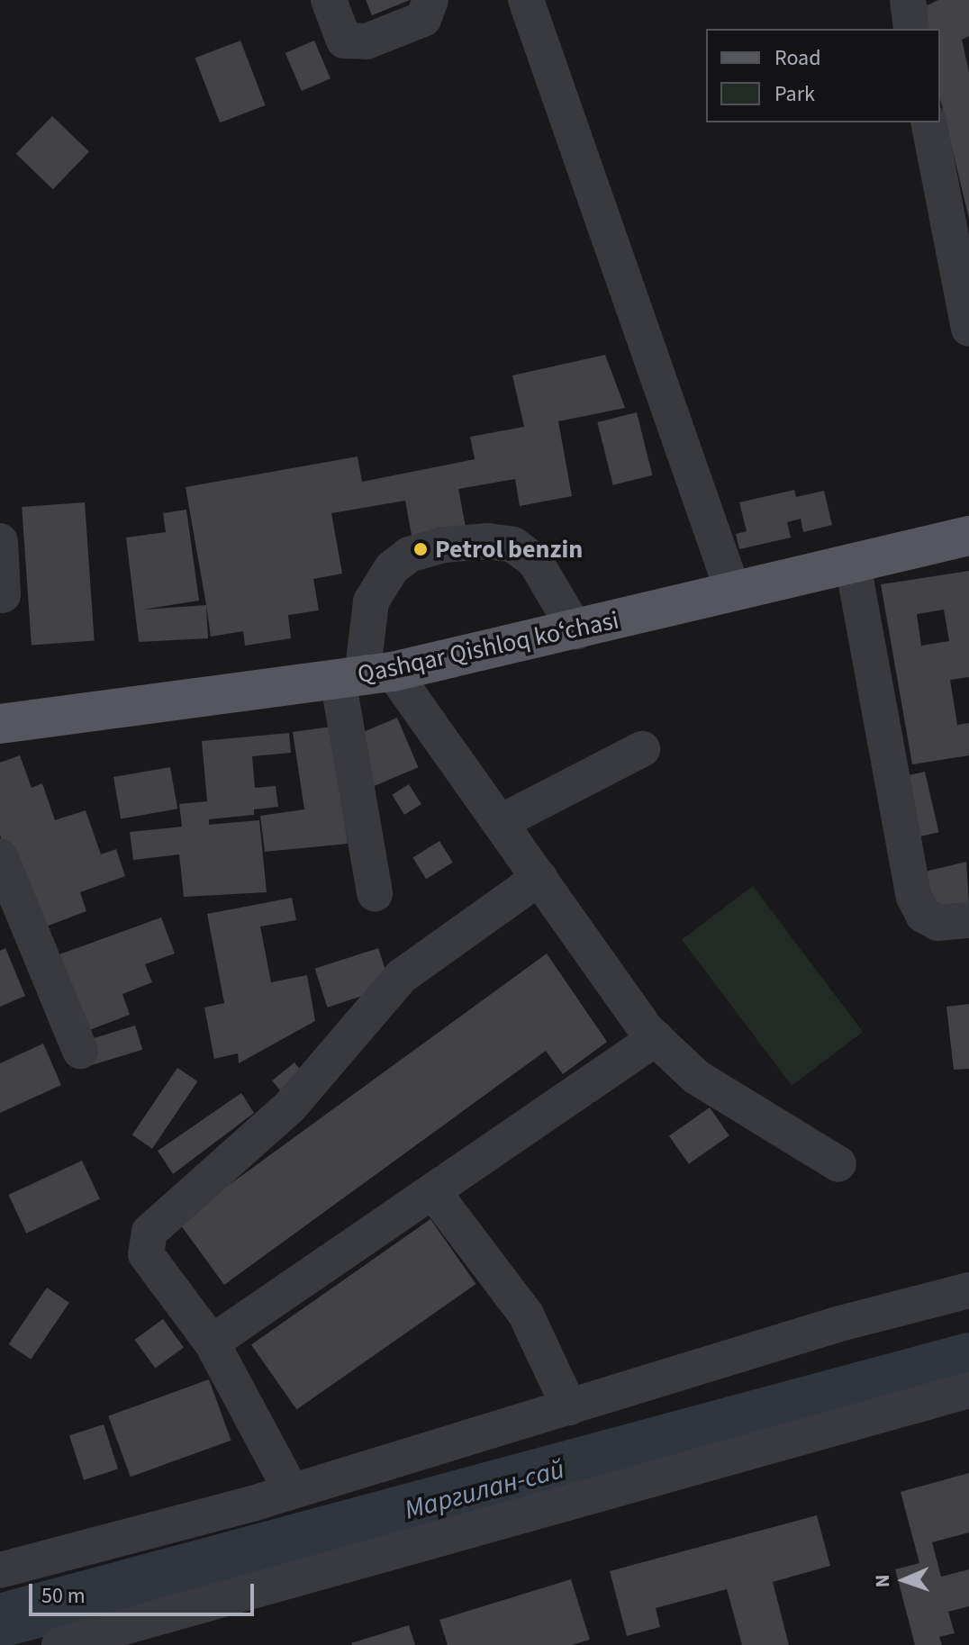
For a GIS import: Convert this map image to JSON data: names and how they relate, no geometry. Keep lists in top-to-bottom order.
{
  "streets": {
    "main road": ["Qashqar Qishloq koʻchasi"]
  },
  "water": ["Маргилан-сай"],
  "places": ["Petrol benzin"],
  "legend": ["Road", "Park"],
  "scale_bar": "50 m",
  "north": "left"
}
